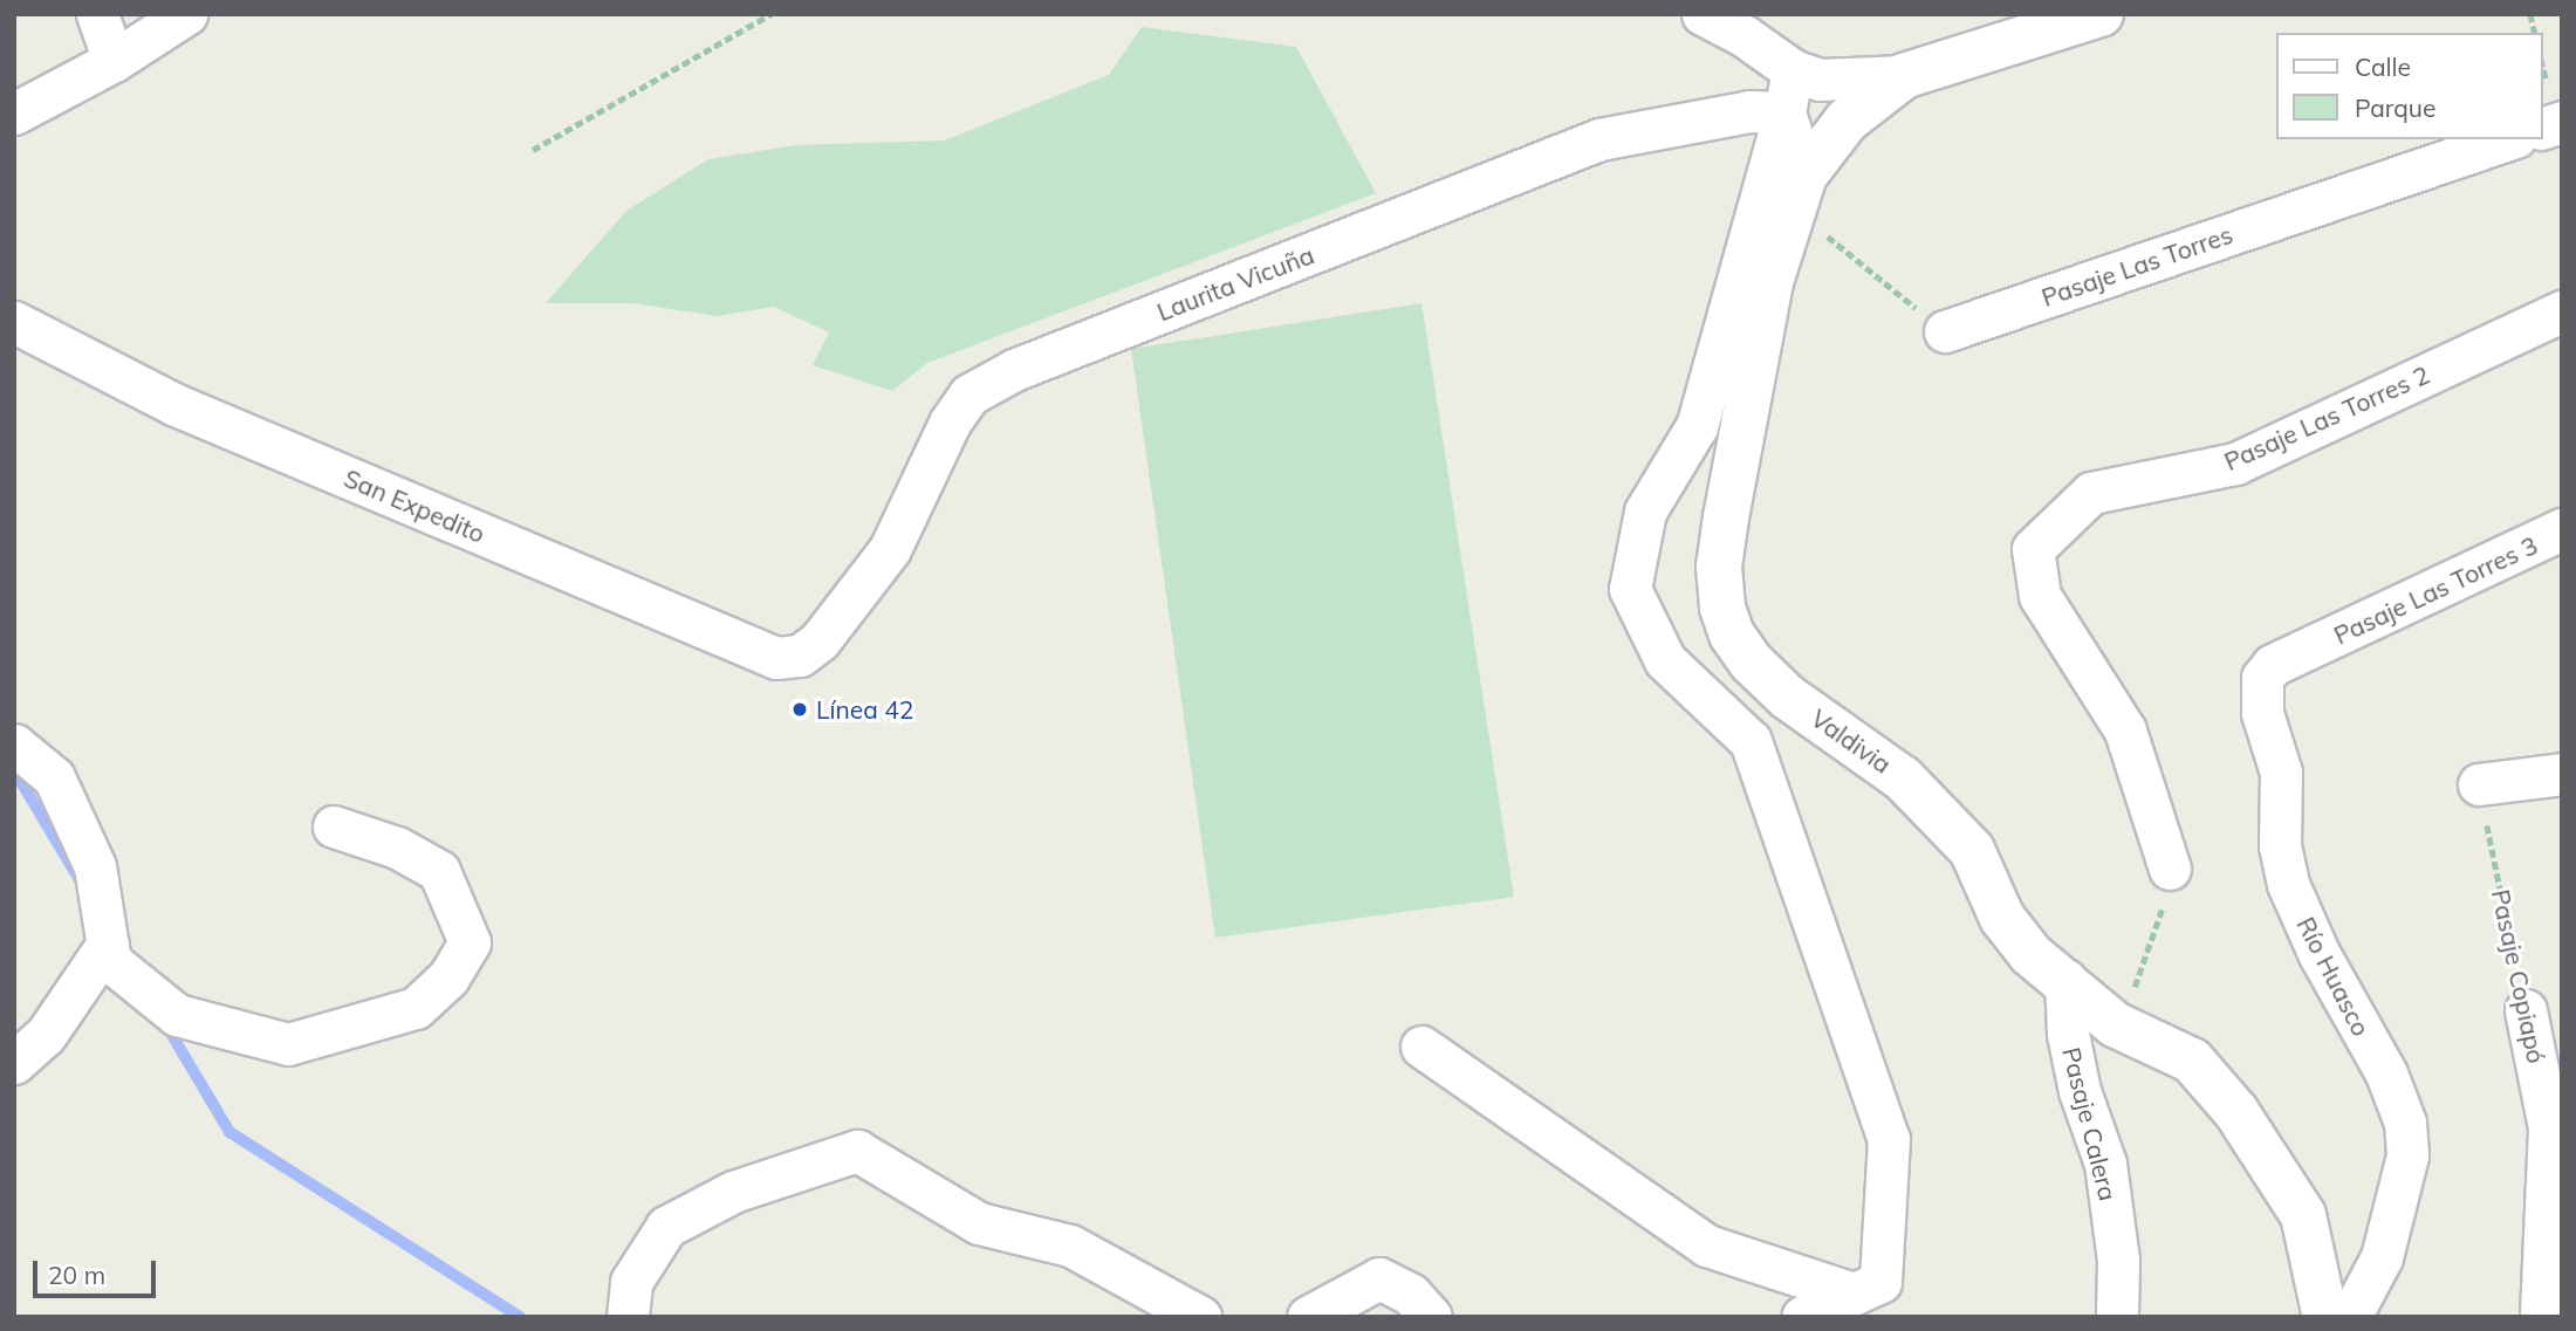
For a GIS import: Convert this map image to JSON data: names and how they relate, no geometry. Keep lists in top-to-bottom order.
{
  "streets": {
    "street": [
      "Pasaje Las Torres",
      "Laurita Vicuña",
      "Pasaje Las Torres 2",
      "San Expedito",
      "Pasaje Las Torres 3",
      "Valdivia",
      "Río Huasco",
      "Pasaje Copiapó",
      "Pasaje Calera"
    ]
  },
  "crossings": [
    ["Laurita Vicuña", "San Expedito"],
    ["Pasaje Las Torres 3", "Río Huasco"],
    ["Valdivia", "Pasaje Calera"]
  ],
  "places": ["Línea 42"],
  "legend": ["Calle", "Parque"],
  "scale_bar": "20 m"
}
